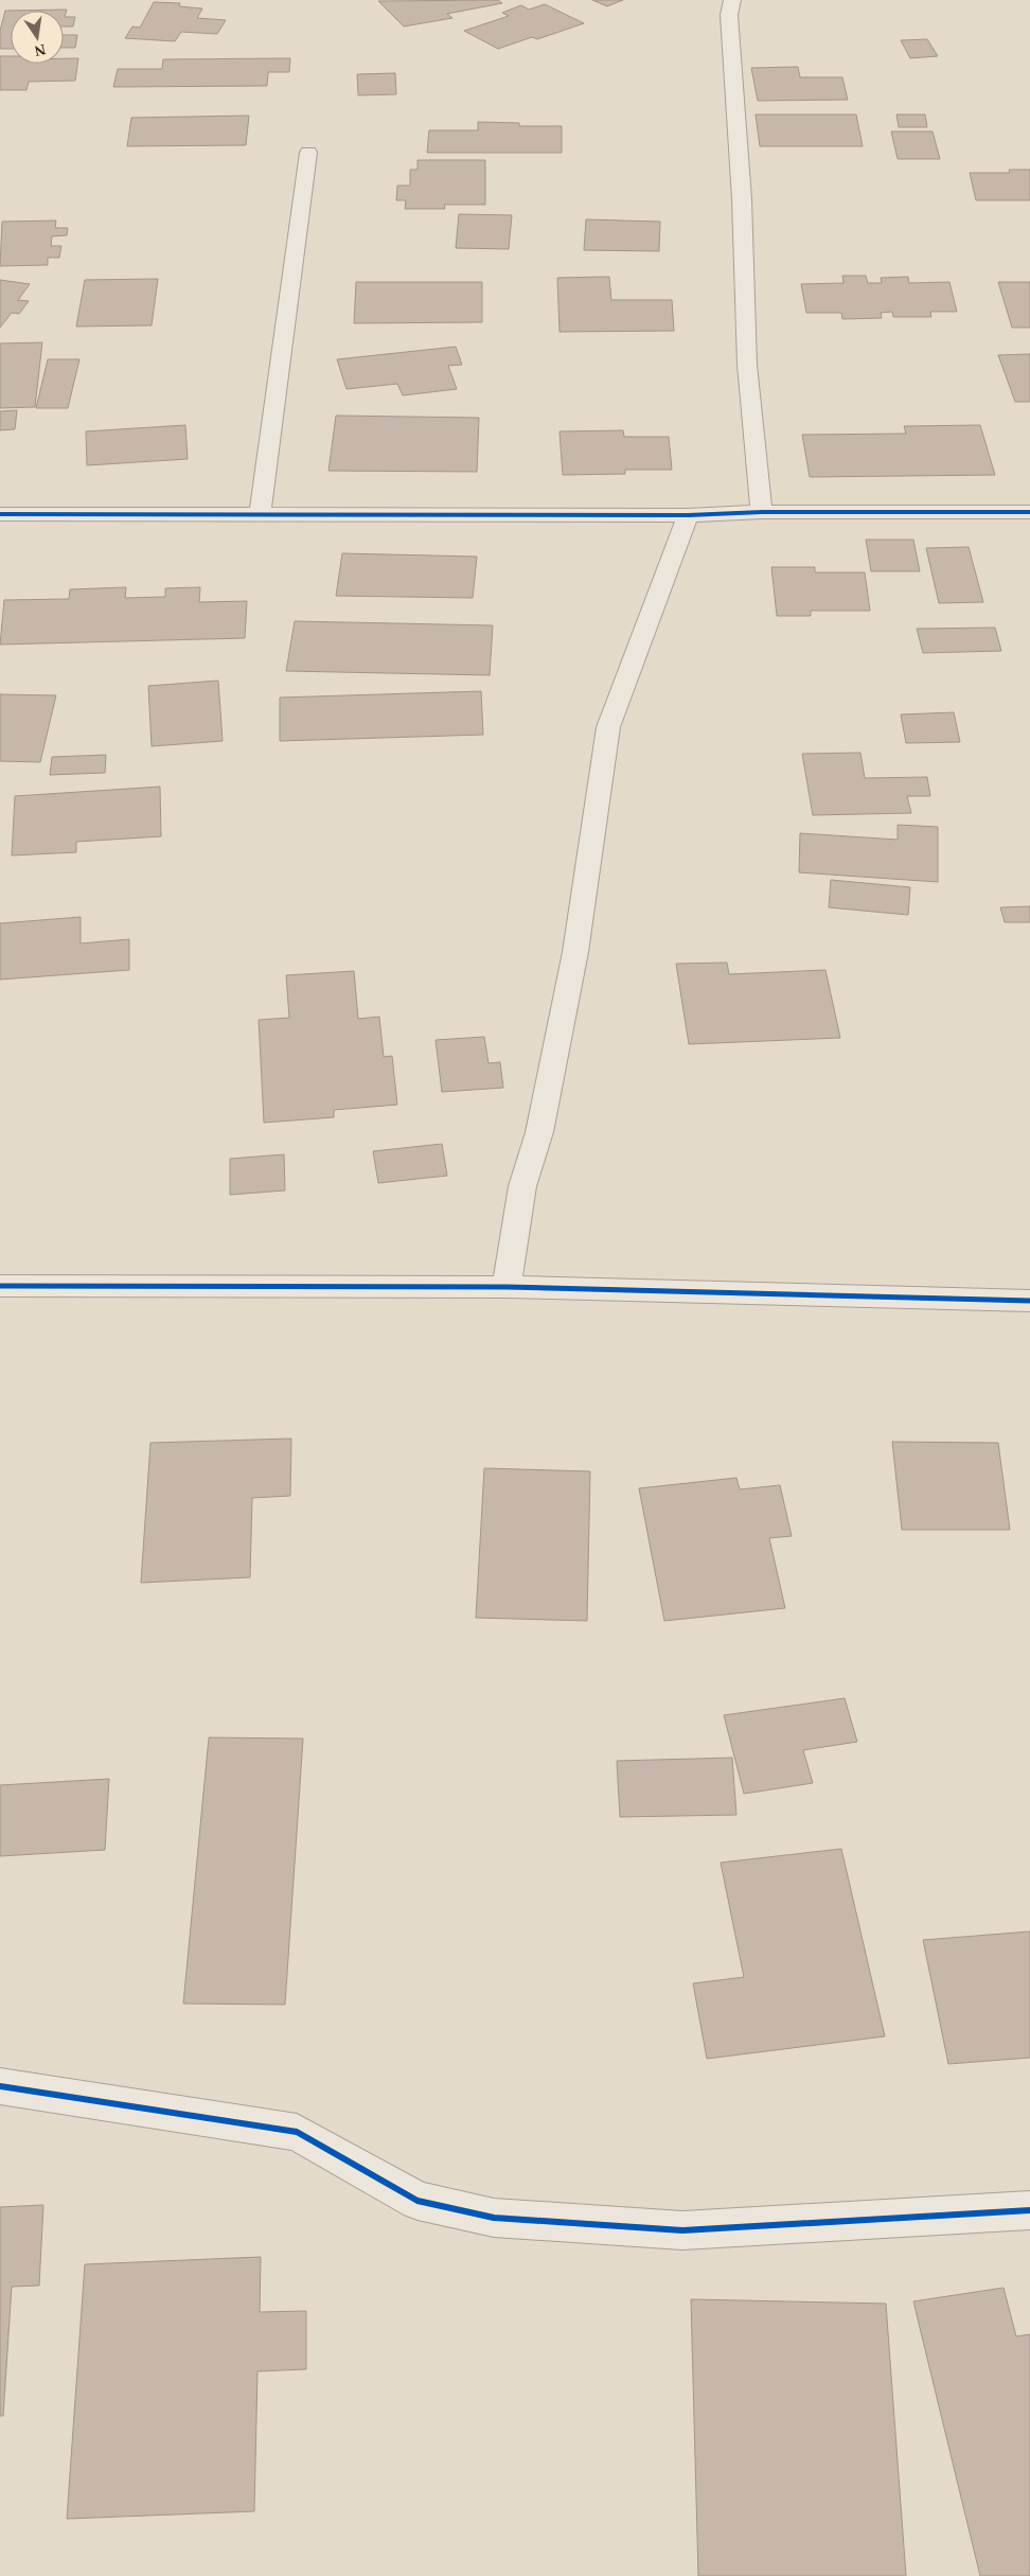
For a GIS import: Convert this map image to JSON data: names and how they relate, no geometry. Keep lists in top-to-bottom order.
{
  "north": "bottom"
}
